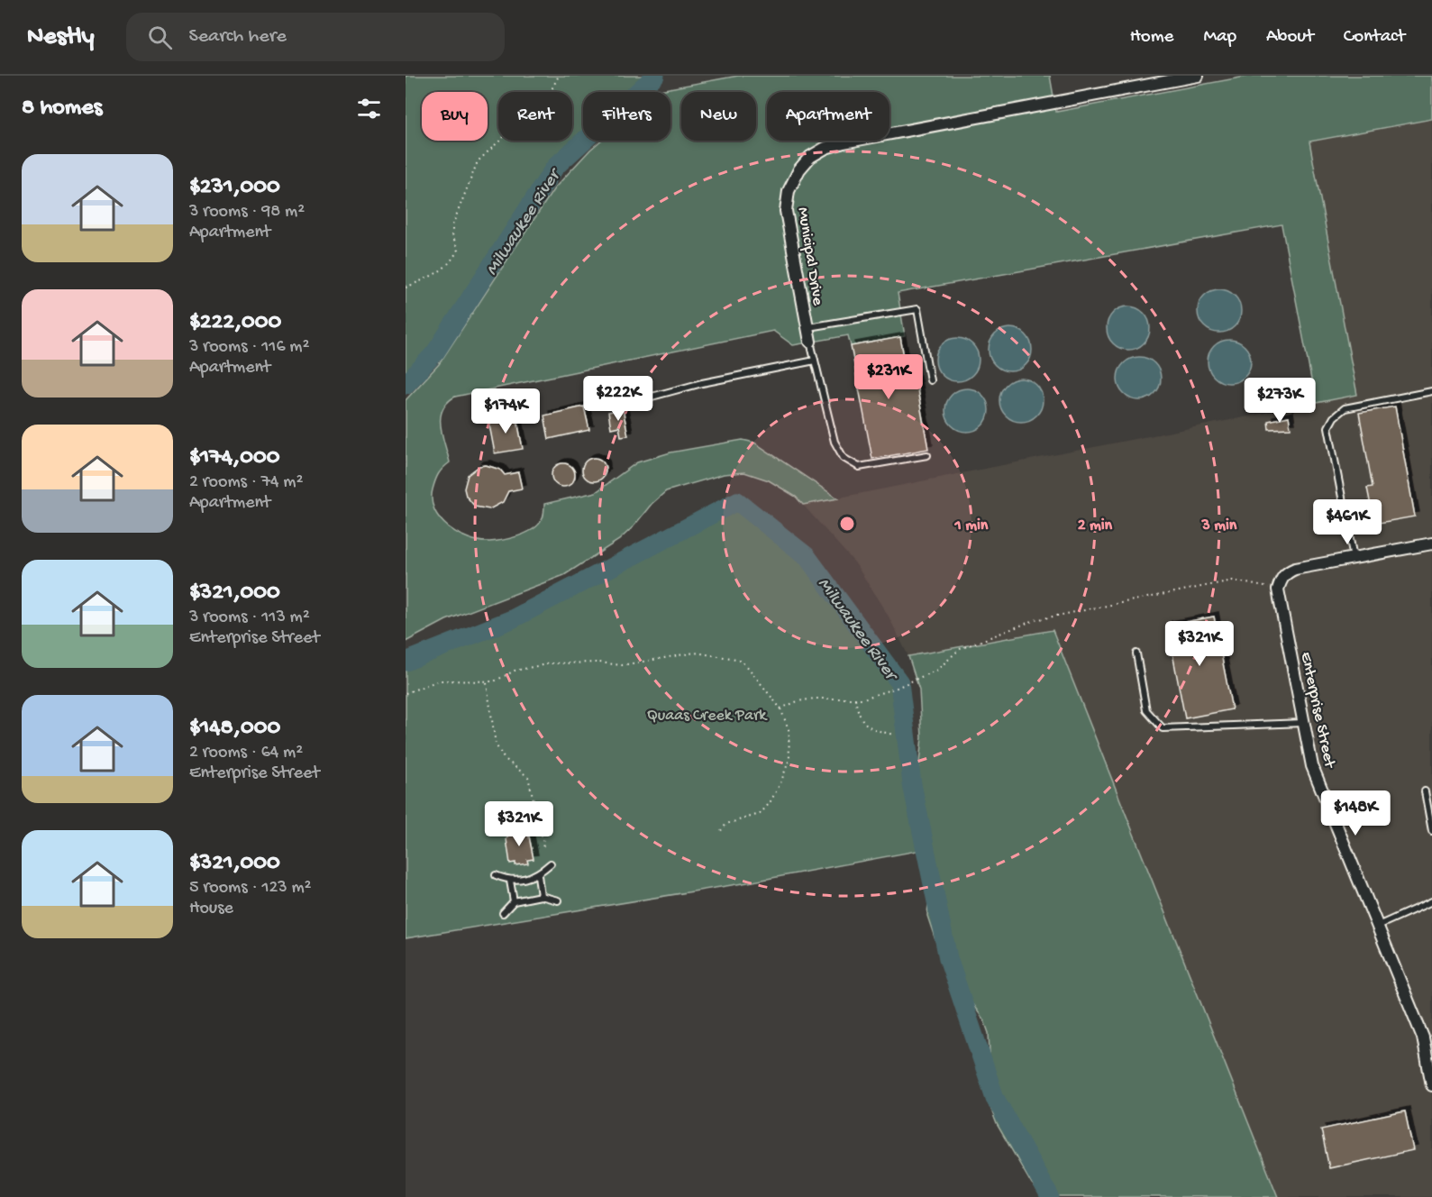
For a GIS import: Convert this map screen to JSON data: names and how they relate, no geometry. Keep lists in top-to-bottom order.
{
  "streets": {
    "street": ["Municipal Drive", "Enterprise Street"]
  },
  "water": ["Milwaukee River"],
  "parks": ["Quaas Creek Park"],
  "page": {
    "header": "Nestly",
    "search": "Search here",
    "nav": [
      "Home",
      "Map",
      "About",
      "Contact"
    ],
    "heading": "8 homes",
    "chip": [
      "Buy",
      "Rent",
      "Filters",
      "New",
      "Apartment"
    ],
    "list": [
      {
        "name": "$231,000",
        "note": "3 rooms · 98 m² · Apartment"
      },
      {
        "name": "$222,000",
        "note": "3 rooms · 116 m² · Apartment"
      },
      {
        "name": "$174,000",
        "note": "2 rooms · 74 m² · Apartment"
      },
      {
        "name": "$321,000",
        "note": "3 rooms · 113 m² · Enterprise Street"
      },
      {
        "name": "$148,000",
        "note": "2 rooms · 64 m² · Enterprise Street"
      },
      {
        "name": "$321,000",
        "note": "5 rooms · 123 m² · House"
      }
    ],
    "price": [
      "$231K",
      "$222K",
      "$273K",
      "$174K",
      "$461K",
      "$321K",
      "$148K",
      "$321K"
    ]
  },
  "rings": ["1 min", "2 min", "3 min"]
}
